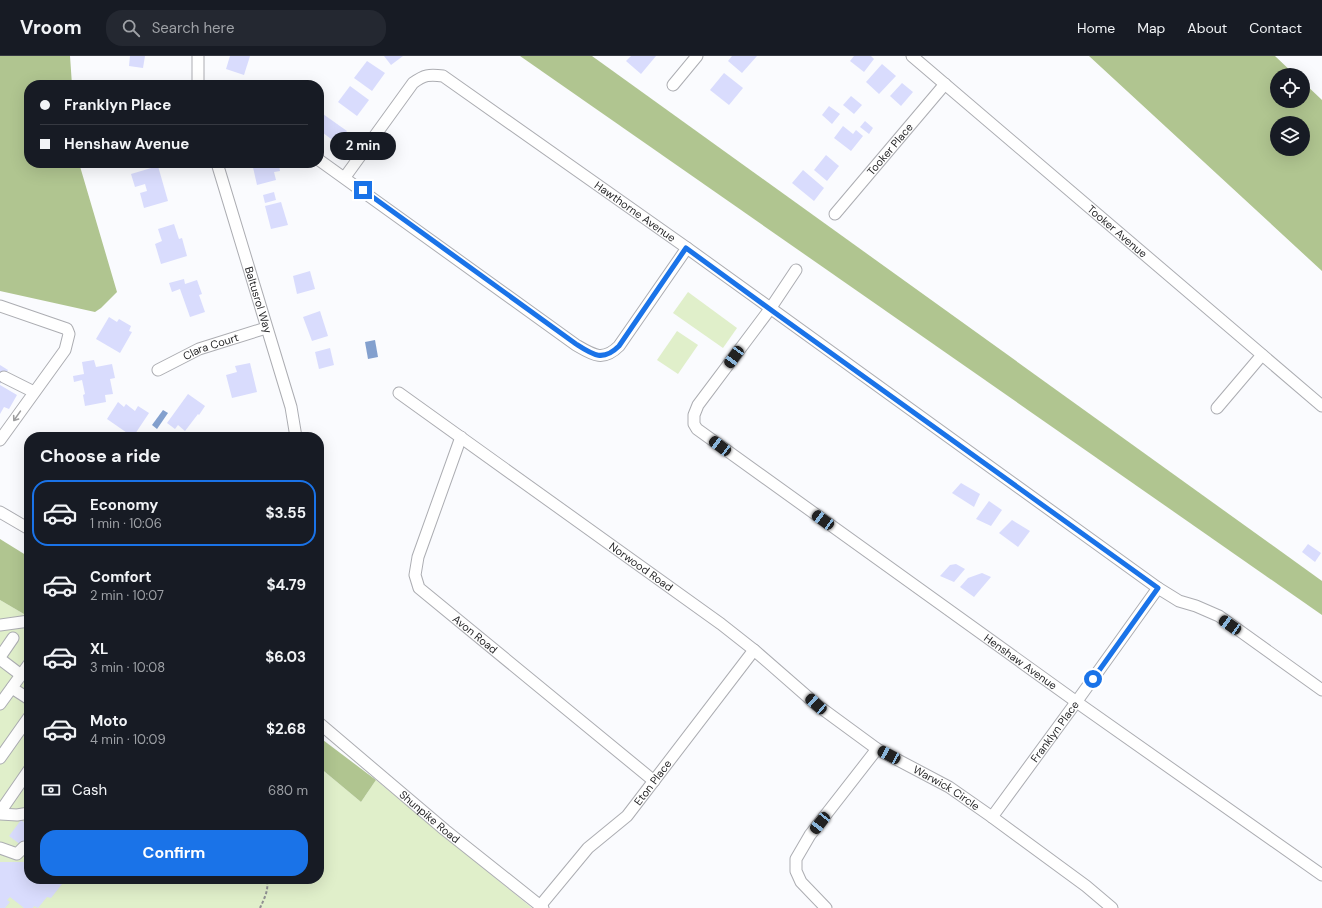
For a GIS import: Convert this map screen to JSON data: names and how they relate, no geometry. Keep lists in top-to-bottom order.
{
  "streets": {
    "street": [
      "Tooker Place",
      "Hawthorne Avenue",
      "Tooker Avenue",
      "Baltusrol Way",
      "Clara Court",
      "Norwood Road",
      "Avon Road",
      "Henshaw Avenue",
      "Franklyn Place",
      "Eton Place",
      "Warwick Circle",
      "Shunpike Road"
    ]
  },
  "crossings": [
    ["Tooker Place", "Tooker Avenue"],
    ["Hawthorne Avenue", "Henshaw Avenue"],
    ["Hawthorne Avenue", "Franklyn Place"],
    ["Baltusrol Way", "Clara Court"],
    ["Norwood Road", "Avon Road"],
    ["Norwood Road", "Eton Place"],
    ["Norwood Road", "Warwick Circle"],
    ["Avon Road", "Eton Place"],
    ["Henshaw Avenue", "Franklyn Place"],
    ["Franklyn Place", "Warwick Circle"],
    ["Eton Place", "Shunpike Road"]
  ],
  "page": {
    "header": "Vroom",
    "search": "Search here",
    "nav": [
      "Home",
      "Map",
      "About",
      "Contact"
    ],
    "banner": ["Franklyn Place", "Henshaw Avenue"],
    "bubble": "2 min",
    "heading": "Choose a ride",
    "list": [
      {
        "name": "Economy",
        "note": "1 min · 10:06",
        "value": "$3.55"
      },
      {
        "name": "Comfort",
        "note": "2 min · 10:07",
        "value": "$4.79"
      },
      {
        "name": "XL",
        "note": "3 min · 10:08",
        "value": "$6.03"
      },
      {
        "name": "Moto",
        "note": "4 min · 10:09",
        "value": "$2.68"
      }
    ],
    "pay": ["Cash", "680 m"],
    "buttons": "Confirm"
  }
}
